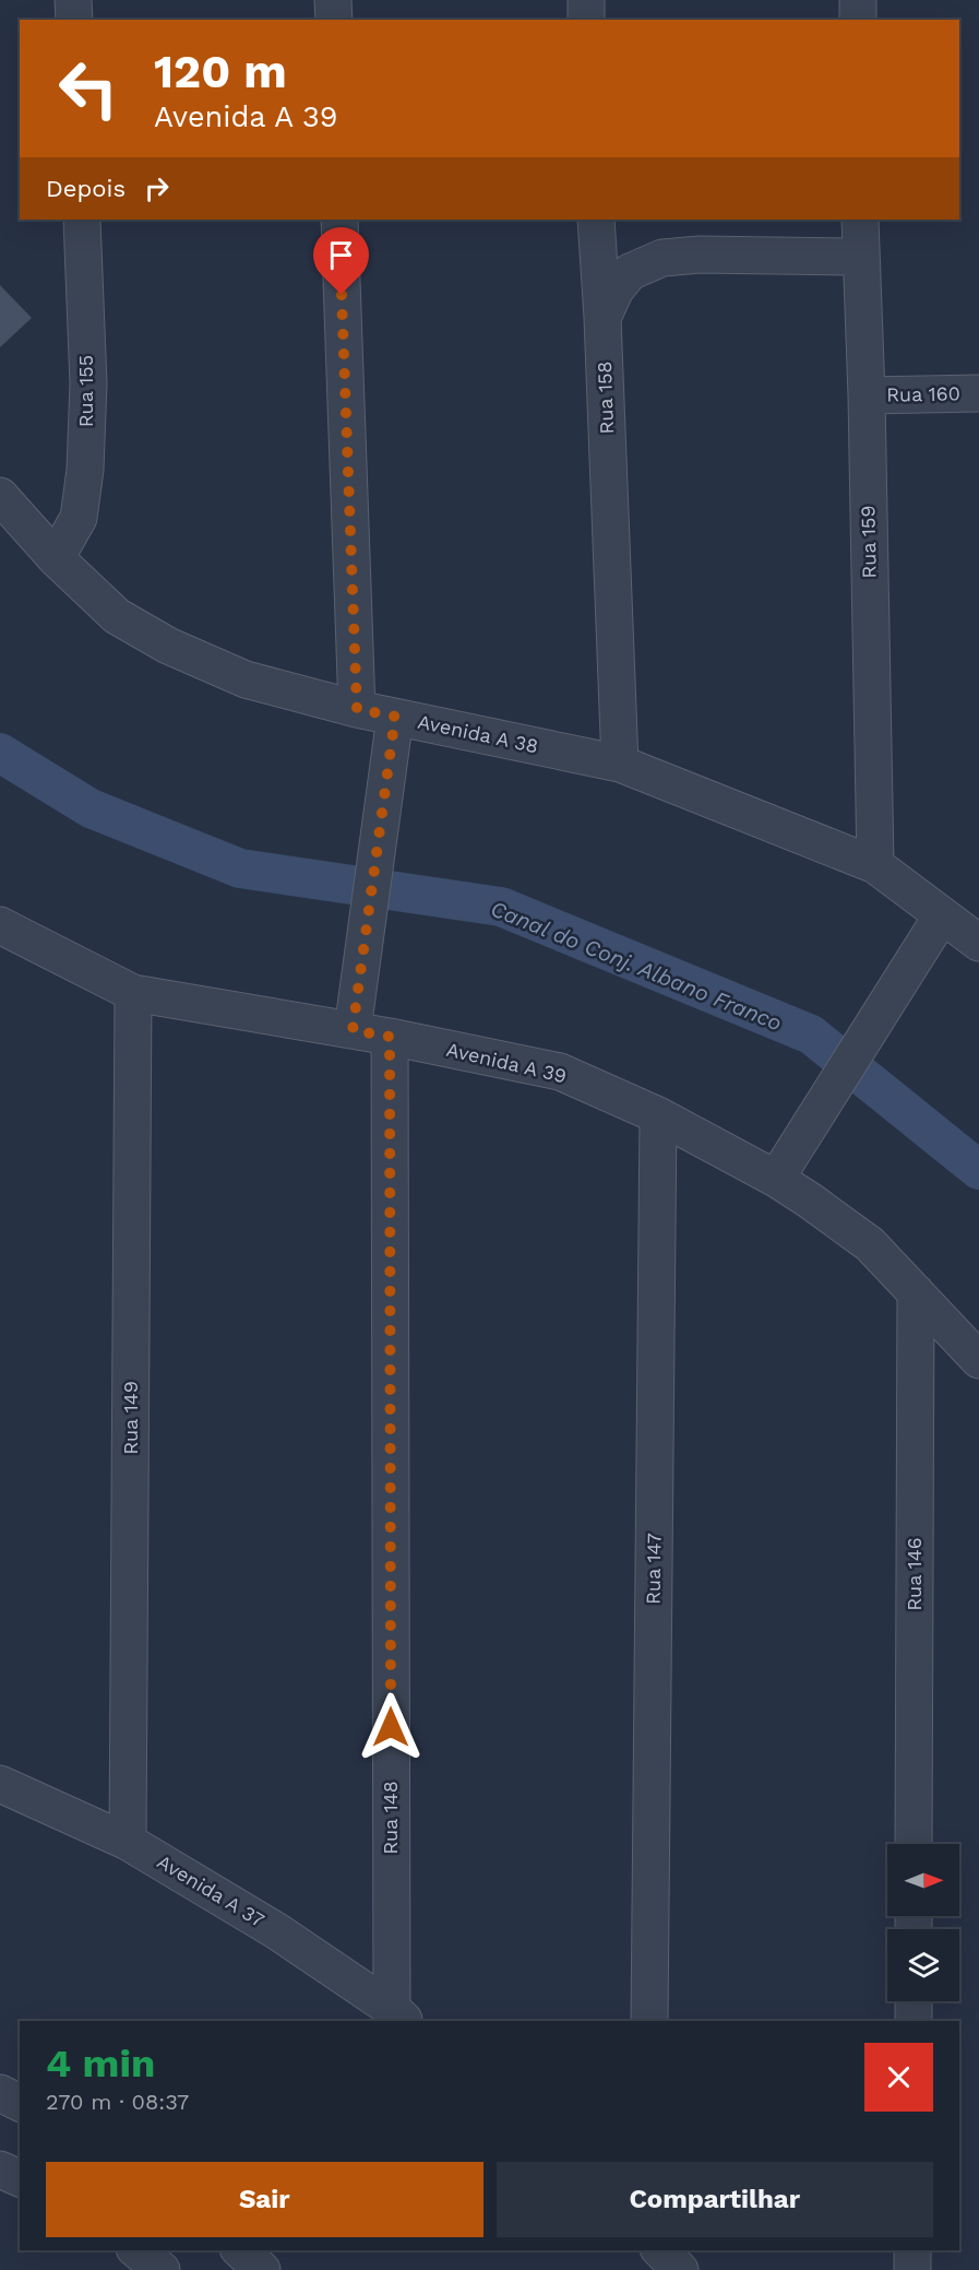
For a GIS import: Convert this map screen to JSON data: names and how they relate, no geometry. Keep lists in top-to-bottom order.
{
  "streets": {
    "street": [
      "Rua 155",
      "Rua 160",
      "Rua 158",
      "Rua 159",
      "Avenida A 38",
      "Avenida A 39",
      "Rua 149",
      "Rua 147",
      "Rua 146",
      "Rua 148",
      "Avenida A 37"
    ]
  },
  "crossings": [
    ["Rua 155", "Avenida A 38"],
    ["Rua 160", "Rua 159"],
    ["Rua 158", "Rua 159"],
    ["Rua 158", "Avenida A 38"],
    ["Rua 159", "Avenida A 38"],
    ["Avenida A 39", "Rua 149"],
    ["Avenida A 39", "Rua 147"],
    ["Avenida A 39", "Rua 146"],
    ["Avenida A 39", "Rua 148"],
    ["Rua 149", "Avenida A 37"],
    ["Rua 148", "Avenida A 37"]
  ],
  "water": ["Canal do Conj. Albano Franco"],
  "north": "right",
  "page": {
    "turn": ["120 m", "Avenida A 39"],
    "then": "Depois",
    "heading": ["4 min", "270 m · 08:37"],
    "buttons": ["Sair", "Compartilhar"]
  }
}
